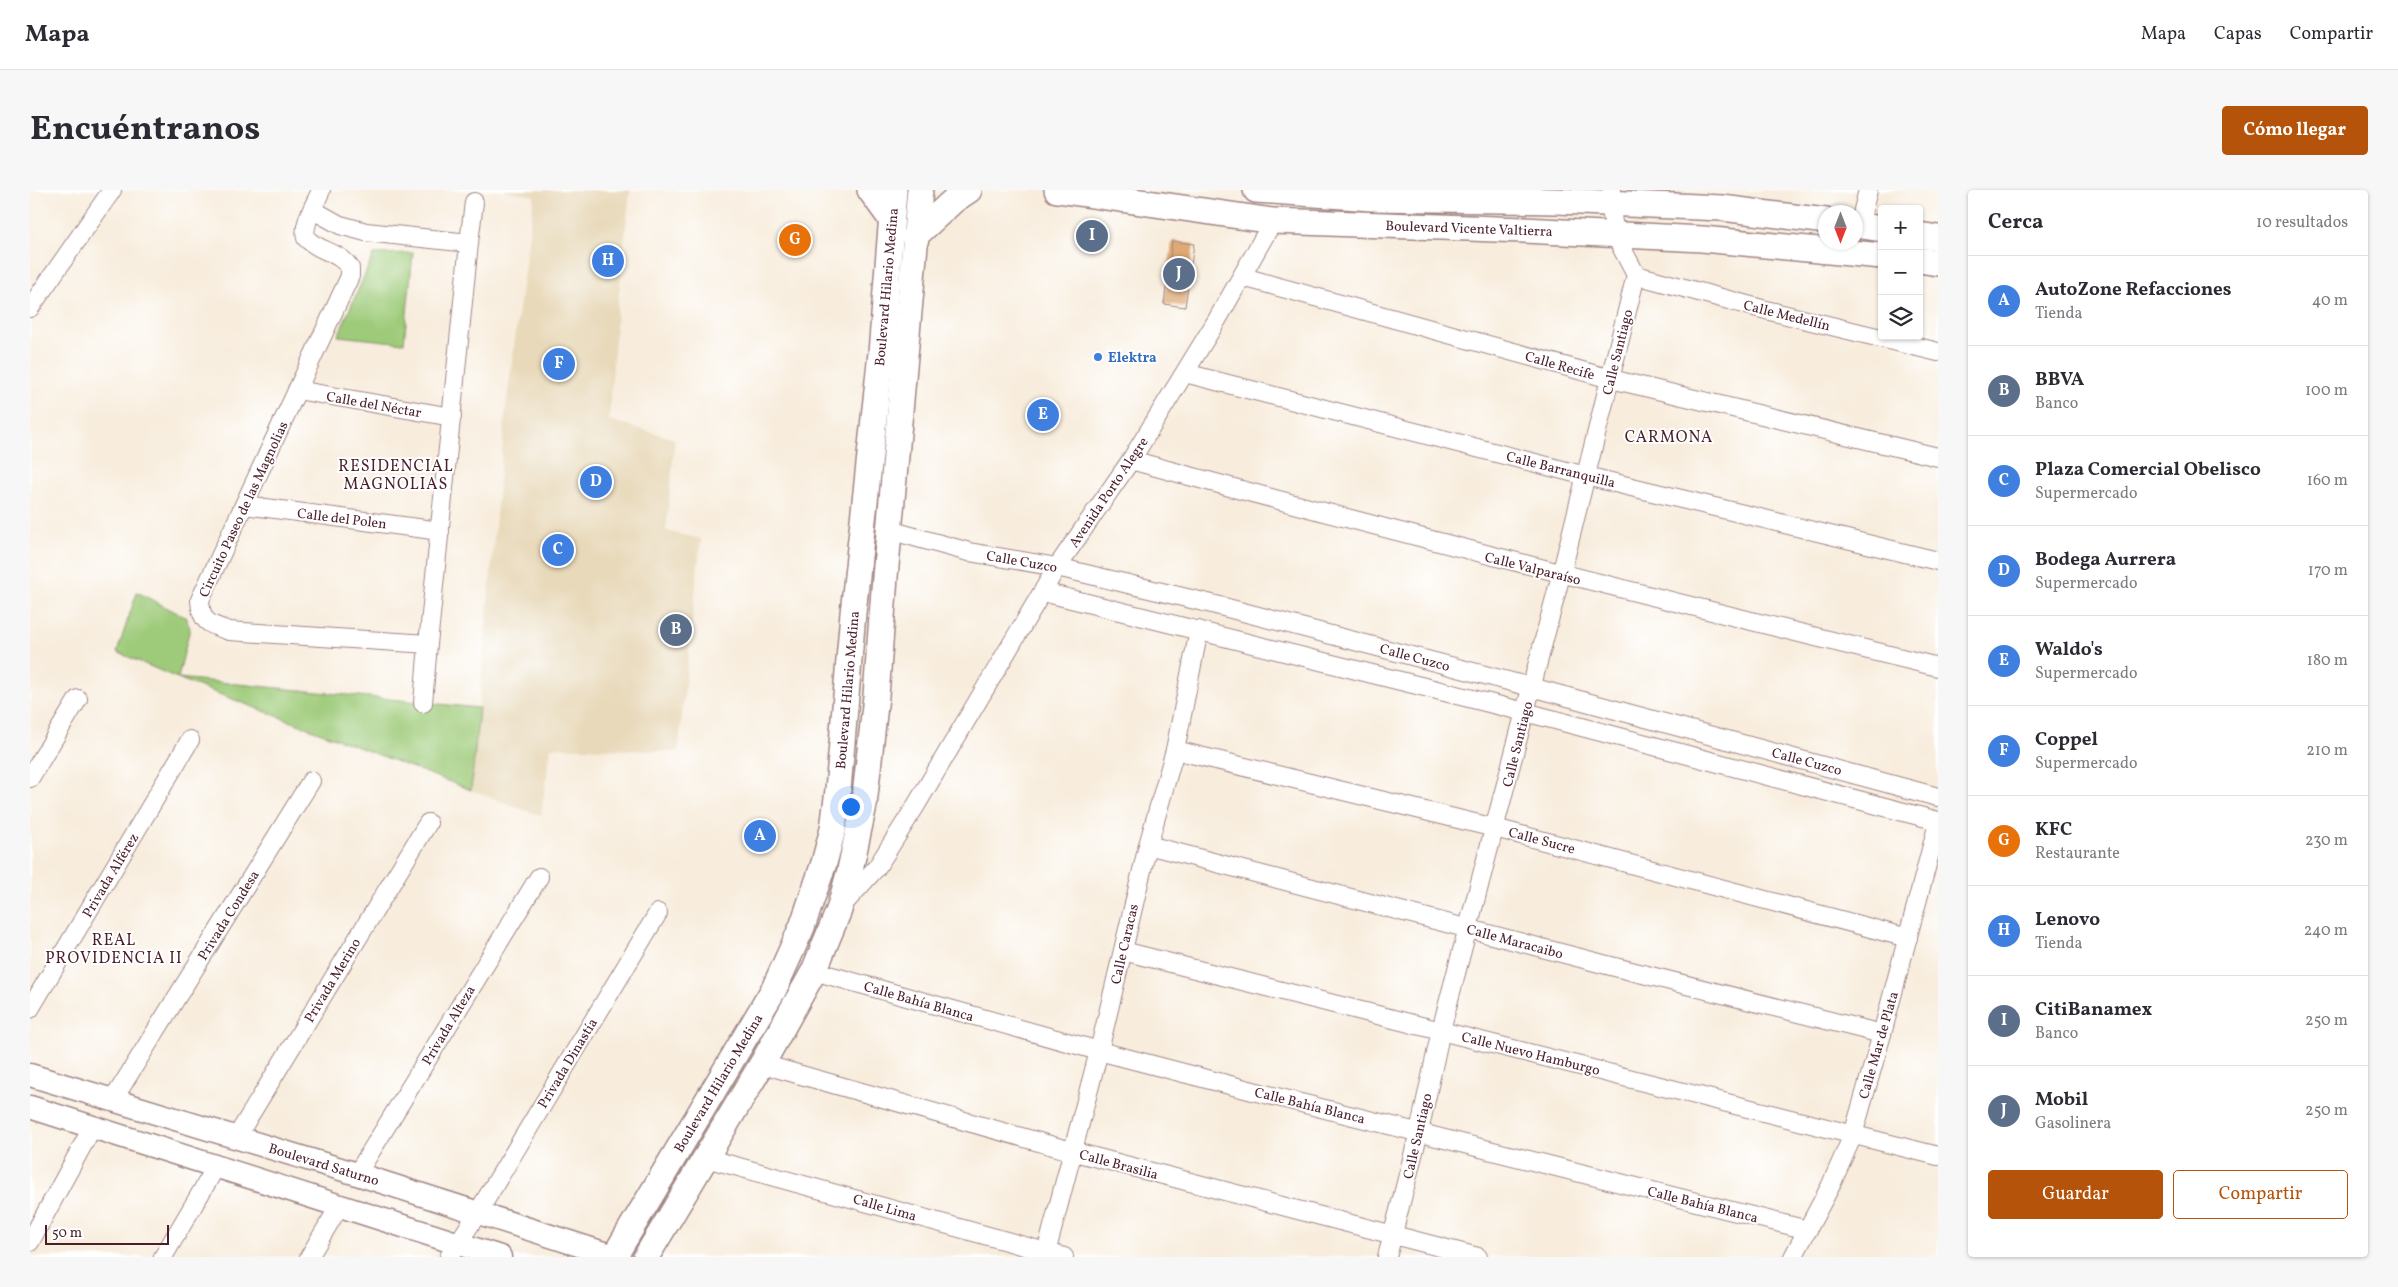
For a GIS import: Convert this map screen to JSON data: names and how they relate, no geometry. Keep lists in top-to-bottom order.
{
  "streets": {
    "main road": ["Boulevard Vicente Valtierra", "Boulevard Hilario Medina"],
    "street": [
      "Calle Medellín",
      "Calle Santiago",
      "Calle Recife",
      "Calle del Néctar",
      "Calle Barranquilla",
      "Avenida Porto Alegre",
      "Circuito Paseo de las Magnolias",
      "Calle del Polen",
      "Calle Cuzco",
      "Calle Valparaíso",
      "Calle Sucre",
      "Privada Alférez",
      "Privada Condesa",
      "Calle Maracaibo",
      "Calle Caracas",
      "Privada Merino",
      "Calle Bahía Blanca",
      "Privada Alteza",
      "Calle Mar de Plata",
      "Calle Nuevo Hamburgo",
      "Privada Dinastía",
      "Boulevard Saturno",
      "Calle Brasilia",
      "Calle Lima"
    ]
  },
  "crossings": [
    ["Boulevard Vicente Valtierra", "Avenida Porto Alegre"],
    ["Boulevard Hilario Medina", "Avenida Porto Alegre"],
    ["Boulevard Hilario Medina", "Calle Cuzco"],
    ["Boulevard Hilario Medina", "Calle Bahía Blanca"],
    ["Boulevard Hilario Medina", "Boulevard Saturno"],
    ["Boulevard Hilario Medina", "Calle Brasilia"],
    ["Boulevard Hilario Medina", "Calle Lima"],
    ["Calle Medellín", "Calle Santiago"],
    ["Calle Santiago", "Calle Recife"],
    ["Calle Santiago", "Calle Barranquilla"],
    ["Calle Santiago", "Calle Cuzco"],
    ["Calle Santiago", "Calle Valparaíso"],
    ["Calle Santiago", "Calle Sucre"],
    ["Calle Santiago", "Calle Maracaibo"],
    ["Calle Santiago", "Calle Bahía Blanca"],
    ["Calle Santiago", "Calle Nuevo Hamburgo"],
    ["Calle Santiago", "Calle Brasilia"],
    ["Calle Recife", "Avenida Porto Alegre"],
    ["Calle del Néctar", "Circuito Paseo de las Magnolias"],
    ["Calle Barranquilla", "Avenida Porto Alegre"],
    ["Avenida Porto Alegre", "Calle Cuzco"],
    ["Avenida Porto Alegre", "Calle Valparaíso"],
    ["Circuito Paseo de las Magnolias", "Calle del Polen"],
    ["Calle Cuzco", "Calle Caracas"],
    ["Calle Cuzco", "Calle Mar de Plata"],
    ["Calle Sucre", "Calle Caracas"],
    ["Calle Sucre", "Calle Mar de Plata"],
    ["Privada Condesa", "Boulevard Saturno"],
    ["Calle Maracaibo", "Calle Caracas"],
    ["Calle Maracaibo", "Calle Mar de Plata"],
    ["Calle Caracas", "Calle Bahía Blanca"],
    ["Calle Caracas", "Calle Nuevo Hamburgo"],
    ["Calle Caracas", "Calle Brasilia"],
    ["Calle Caracas", "Calle Lima"],
    ["Privada Merino", "Boulevard Saturno"],
    ["Calle Bahía Blanca", "Calle Mar de Plata"],
    ["Privada Alteza", "Boulevard Saturno"],
    ["Calle Mar de Plata", "Calle Nuevo Hamburgo"],
    ["Privada Dinastía", "Boulevard Saturno"]
  ],
  "districts": ["CARMONA", "RESIDENCIAL MAGNOLIAS", "REAL PROVIDENCIA II"],
  "places": ["Elektra"],
  "scale_bar": "50 m",
  "north": "bottom",
  "page": {
    "header": "Mapa",
    "nav": ["Mapa", "Capas", "Compartir"],
    "title": "Encuéntranos",
    "buttons": [
      "Cómo llegar",
      ["Guardar", "Compartir"]
    ],
    "heading": ["Cerca", "10 resultados"],
    "map_buttons": ["+", "−"],
    "pins": [
      "I",
      "G",
      "H",
      "J",
      "F",
      "E",
      "D",
      "C",
      "B",
      "A"
    ],
    "list": [
      {
        "mark": "A",
        "name": "AutoZone Refacciones",
        "note": "Tienda",
        "value": "40 m"
      },
      {
        "mark": "B",
        "name": "BBVA",
        "note": "Banco",
        "value": "100 m"
      },
      {
        "mark": "C",
        "name": "Plaza Comercial Obelisco",
        "note": "Supermercado",
        "value": "160 m"
      },
      {
        "mark": "D",
        "name": "Bodega Aurrera",
        "note": "Supermercado",
        "value": "170 m"
      },
      {
        "mark": "E",
        "name": "Waldo's",
        "note": "Supermercado",
        "value": "180 m"
      },
      {
        "mark": "F",
        "name": "Coppel",
        "note": "Supermercado",
        "value": "210 m"
      },
      {
        "mark": "G",
        "name": "KFC",
        "note": "Restaurante",
        "value": "230 m"
      },
      {
        "mark": "H",
        "name": "Lenovo",
        "note": "Tienda",
        "value": "240 m"
      },
      {
        "mark": "I",
        "name": "CitiBanamex",
        "note": "Banco",
        "value": "250 m"
      },
      {
        "mark": "J",
        "name": "Mobil",
        "note": "Gasolinera",
        "value": "250 m"
      }
    ],
    "scale": "50 m"
  }
}
